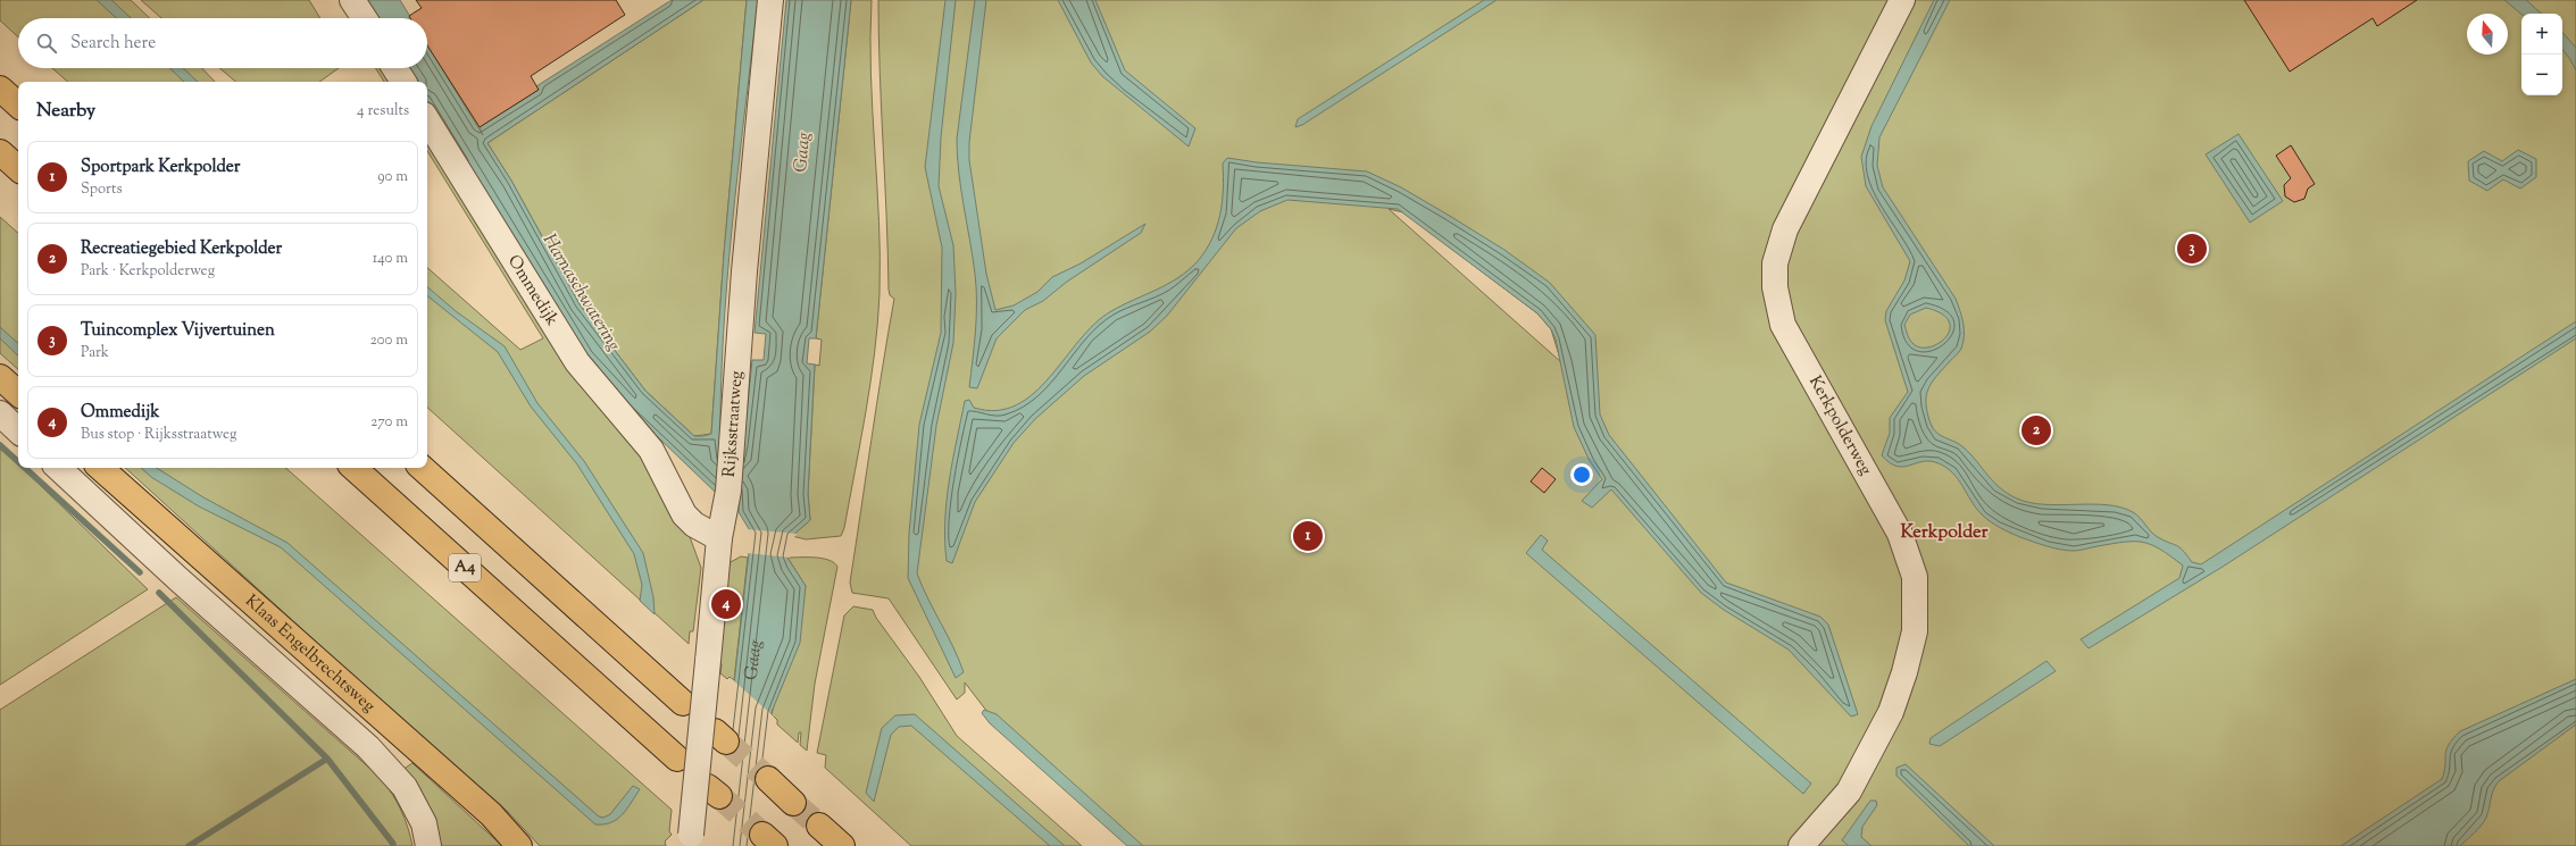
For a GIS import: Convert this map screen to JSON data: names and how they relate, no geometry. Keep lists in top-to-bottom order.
{
  "streets": {
    "main road": ["A4", "Klaas Engelbrechtsweg"],
    "street": ["Ommedijk", "Rijksstraatweg", "Kerkpolderweg"]
  },
  "crossings": [
    ["Ommedijk", "Rijksstraatweg"]
  ],
  "districts": ["Kerkpolder"],
  "water": ["Gaag", "Harnaschwatering"],
  "north": "top",
  "page": {
    "map_buttons": ["+", "−"],
    "search": "Search here",
    "heading": ["Nearby", "4 results"],
    "list": [
      {
        "mark": "1",
        "name": "Sportpark Kerkpolder",
        "note": "Sports",
        "value": "90 m"
      },
      {
        "mark": "2",
        "name": "Recreatiegebied Kerkpolder",
        "note": "Park · Kerkpolderweg",
        "value": "140 m"
      },
      {
        "mark": "3",
        "name": "Tuincomplex Vijvertuinen",
        "note": "Park",
        "value": "200 m"
      },
      {
        "mark": "4",
        "name": "Ommedijk",
        "note": "Bus stop · Rijksstraatweg",
        "value": "270 m"
      }
    ],
    "pins": [
      "3",
      "2",
      "1",
      "4"
    ]
  }
}
